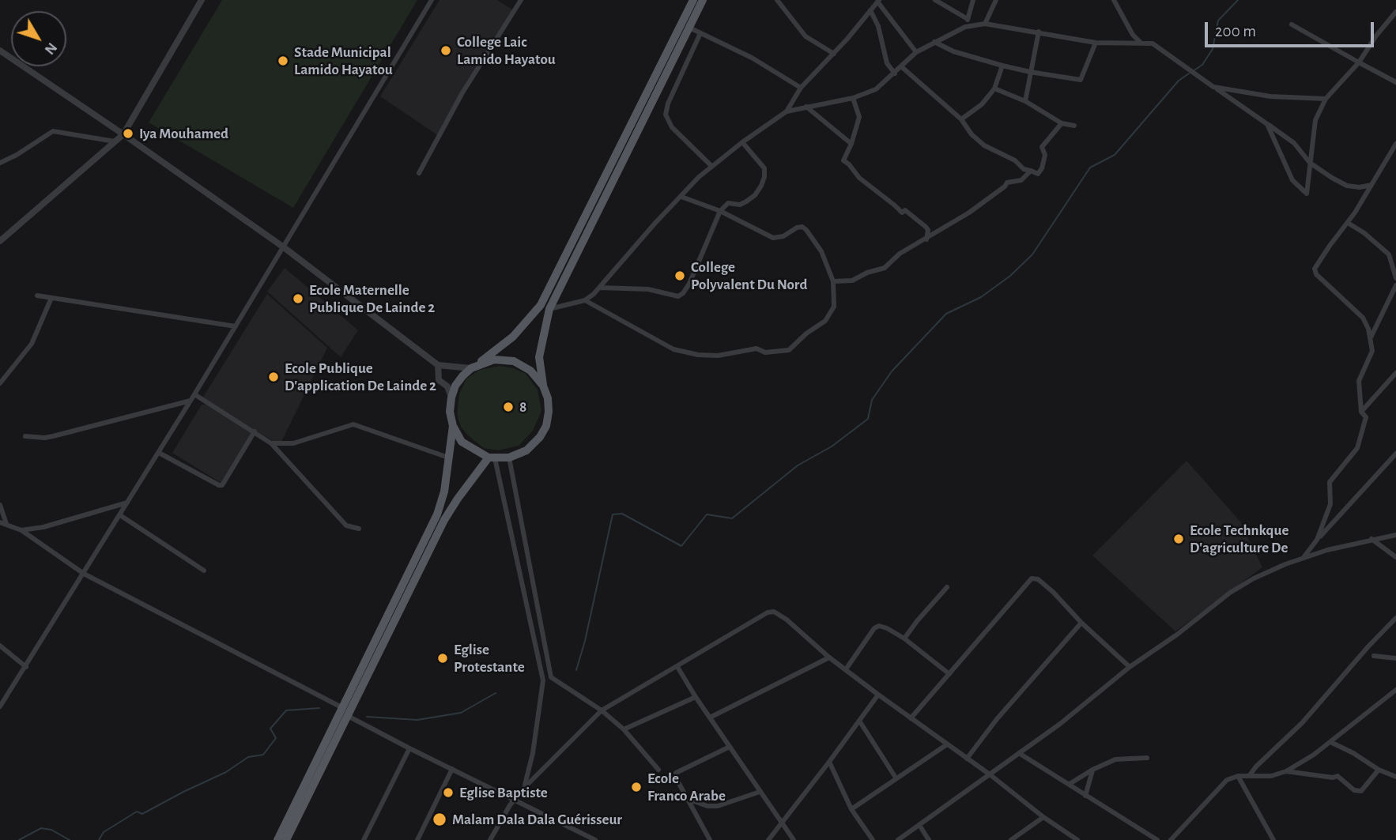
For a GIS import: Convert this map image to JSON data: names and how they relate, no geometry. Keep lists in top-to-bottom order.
{
  "places": [
    "College Laic Lamido Hayatou",
    "Stade Municipal Lamido Hayatou",
    "Iya Mouhamed",
    "College Polyvalent Du Nord",
    "Ecole Maternelle Publique De Lainde 2",
    "Ecole Publique D'application De Lainde 2",
    "8",
    "Ecole Technkque D'agriculture De",
    "Eglise Protestante",
    "Ecole Franco Arabe",
    "Eglise Baptiste",
    "Malam Dala Dala Guérisseur"
  ],
  "scale_bar": "200 m",
  "north": "bottom right"
}
